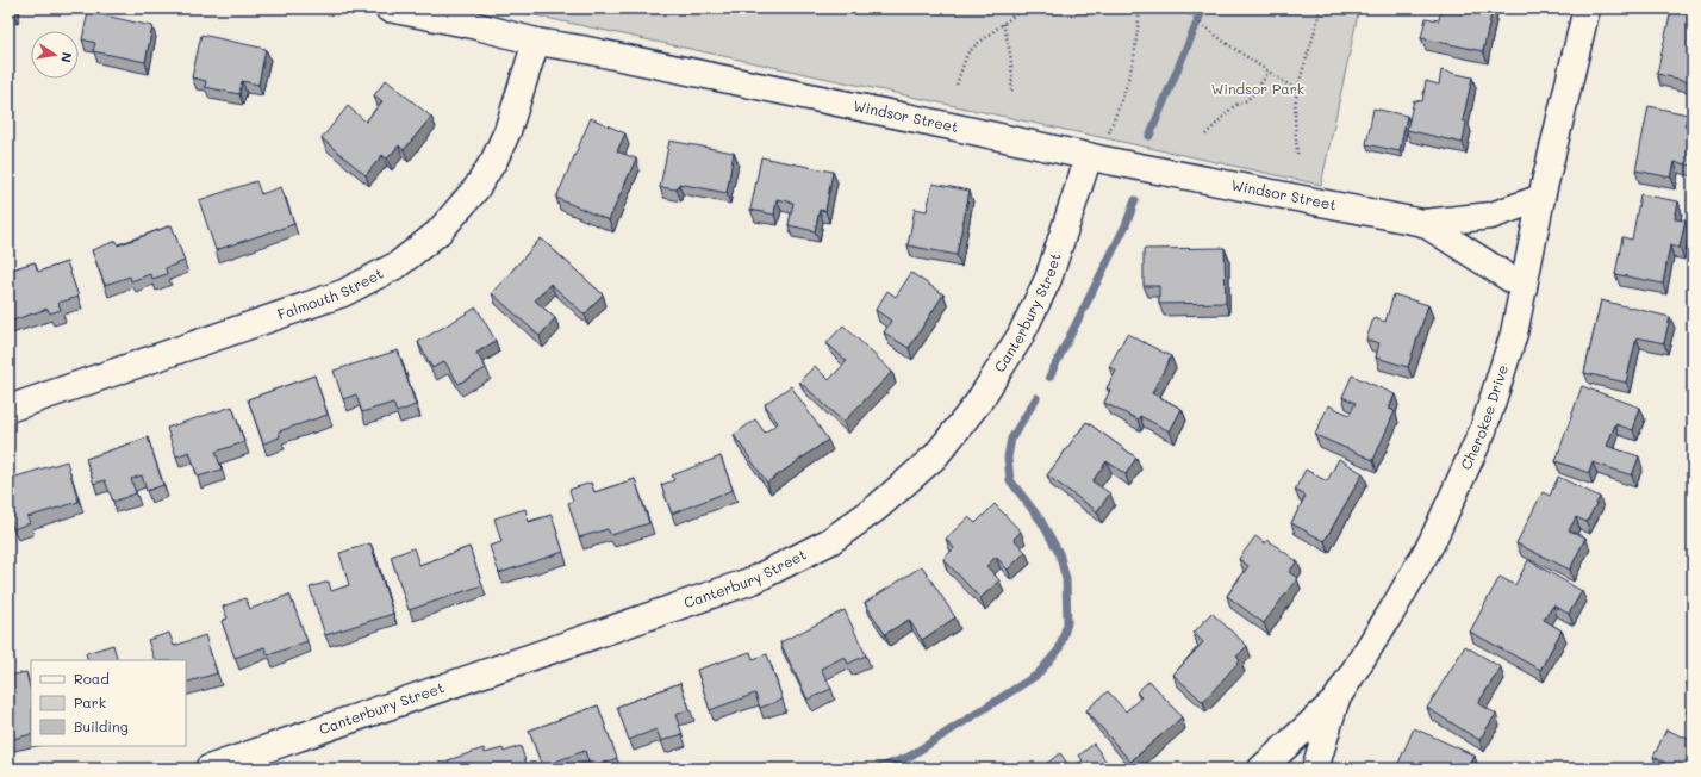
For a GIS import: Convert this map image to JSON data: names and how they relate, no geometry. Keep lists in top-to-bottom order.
{
  "streets": {
    "street": [
      "Windsor Street",
      "Falmouth Street",
      "Canterbury Street",
      "Cherokee Drive"
    ]
  },
  "crossings": [
    ["Windsor Street", "Falmouth Street"],
    ["Windsor Street", "Canterbury Street"],
    ["Windsor Street", "Cherokee Drive"]
  ],
  "parks": ["Windsor Park"],
  "legend": ["Road", "Park", "Building"],
  "north": "right"
}
